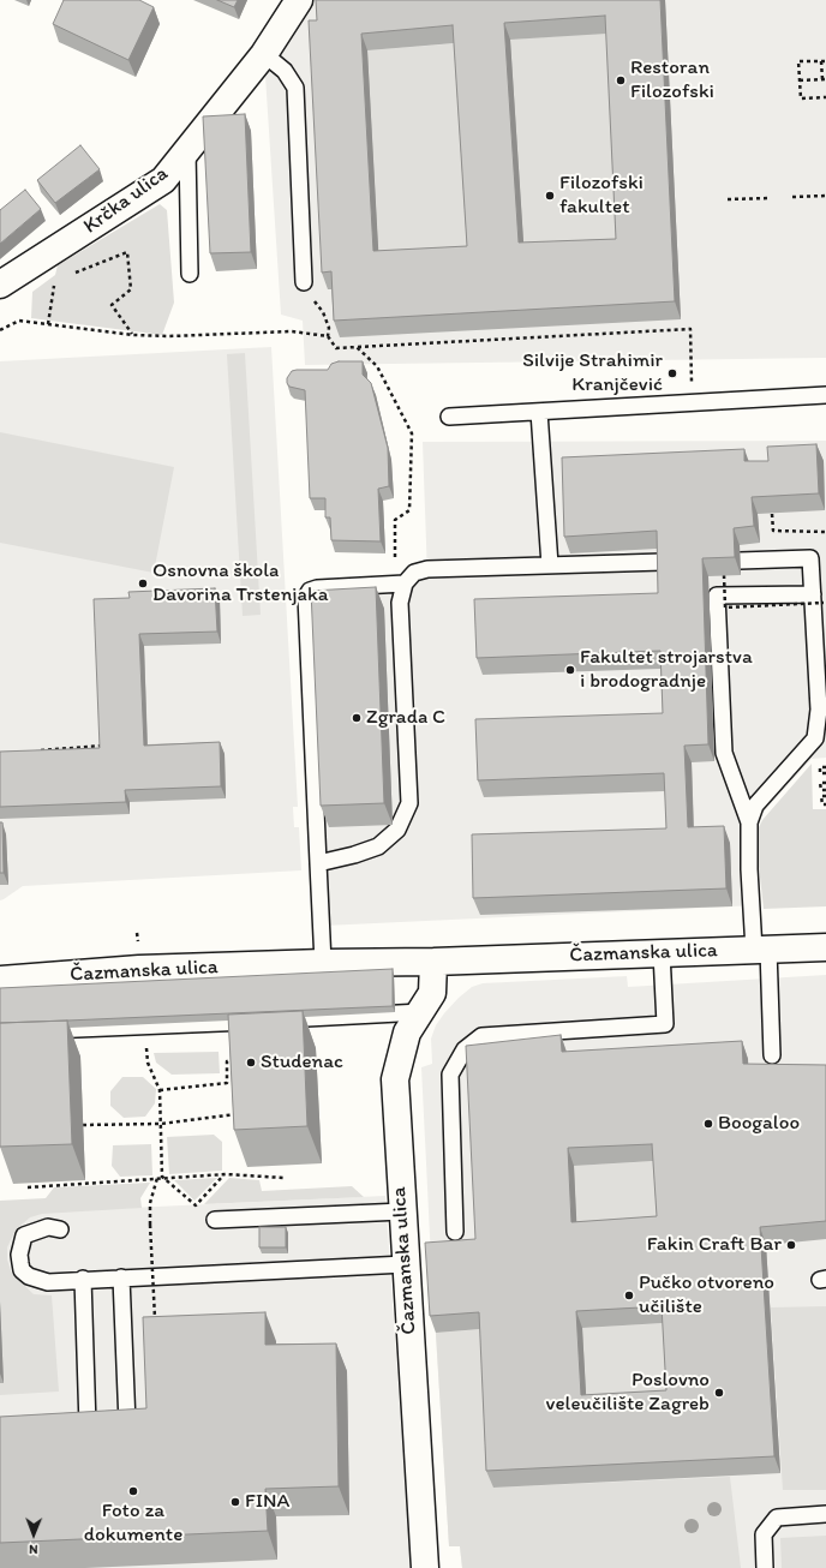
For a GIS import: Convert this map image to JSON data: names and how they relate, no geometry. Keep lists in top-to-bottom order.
{
  "streets": {
    "street": ["Krčka ulica", "Čazmanska ulica"]
  },
  "places": [
    "Restoran Filozofski",
    "Filozofski fakultet",
    "Silvije Strahimir Kranjčević",
    "Osnovna škola Davorina Trstenjaka",
    "Fakultet strojarstva i brodogradnje",
    "Zgrada C",
    "Studenac",
    "Boogaloo",
    "Fakin Craft Bar",
    "Pučko otvoreno učilište",
    "Poslovno veleučilište Zagreb",
    "Foto za dokumente",
    "FINA"
  ],
  "north": "bottom"
}
